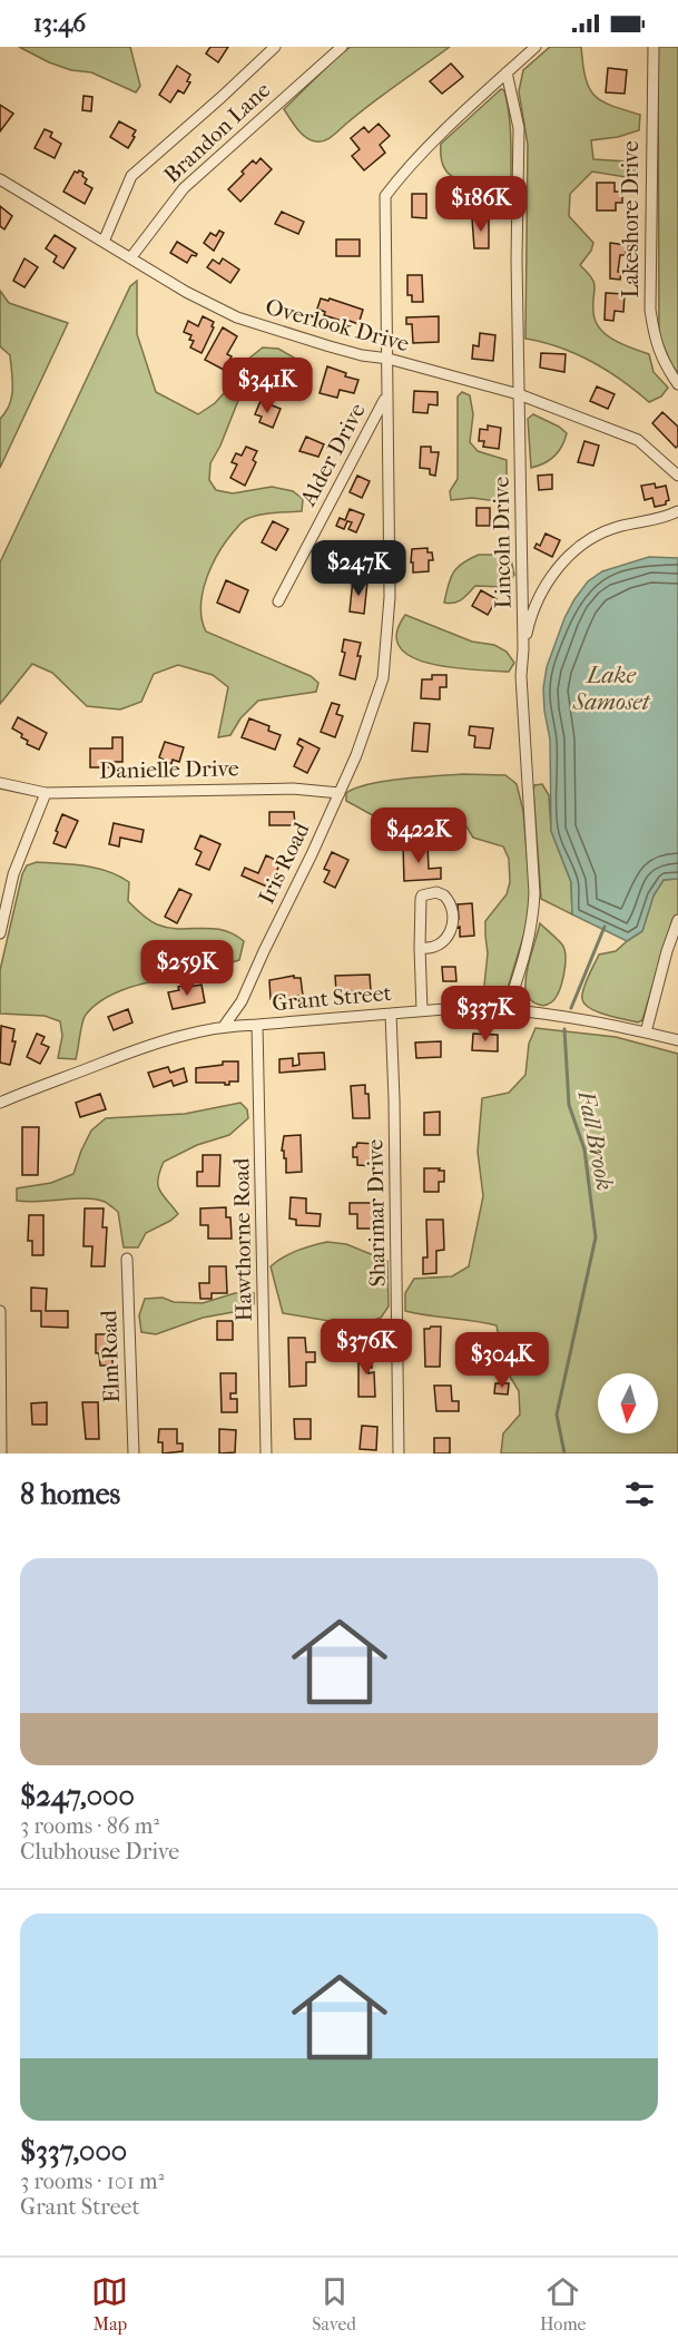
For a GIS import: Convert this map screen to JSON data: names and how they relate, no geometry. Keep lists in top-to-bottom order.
{
  "streets": {
    "street": [
      "Brandon Lane",
      "Lakeshore Drive",
      "Overlook Drive",
      "Alder Drive",
      "Lincoln Drive",
      "Danielle Drive",
      "Iris Road",
      "Grant Street",
      "Sharimar Drive",
      "Hawthorne Road",
      "Elm Road"
    ]
  },
  "crossings": [
    ["Brandon Lane", "Overlook Drive"],
    ["Overlook Drive", "Lincoln Drive"],
    ["Overlook Drive", "Iris Road"],
    ["Alder Drive", "Iris Road"],
    ["Lincoln Drive", "Iris Road"],
    ["Lincoln Drive", "Grant Street"],
    ["Danielle Drive", "Iris Road"],
    ["Iris Road", "Grant Street"],
    ["Grant Street", "Sharimar Drive"],
    ["Grant Street", "Hawthorne Road"]
  ],
  "water": ["Lake Samoset", "Fall Brook"],
  "north": "bottom",
  "page": {
    "status": "13:46",
    "price": [
      "$186K",
      "$341K",
      "$247K",
      "$422K",
      "$259K",
      "$337K",
      "$376K",
      "$304K"
    ],
    "heading": "8 homes",
    "list": [
      {
        "name": "$247,000",
        "note": "3 rooms · 86 m² · Clubhouse Drive"
      },
      {
        "name": "$337,000",
        "note": "3 rooms · 101 m² · Grant Street"
      }
    ],
    "tabs": ["Map", "Saved", "Home"]
  }
}
